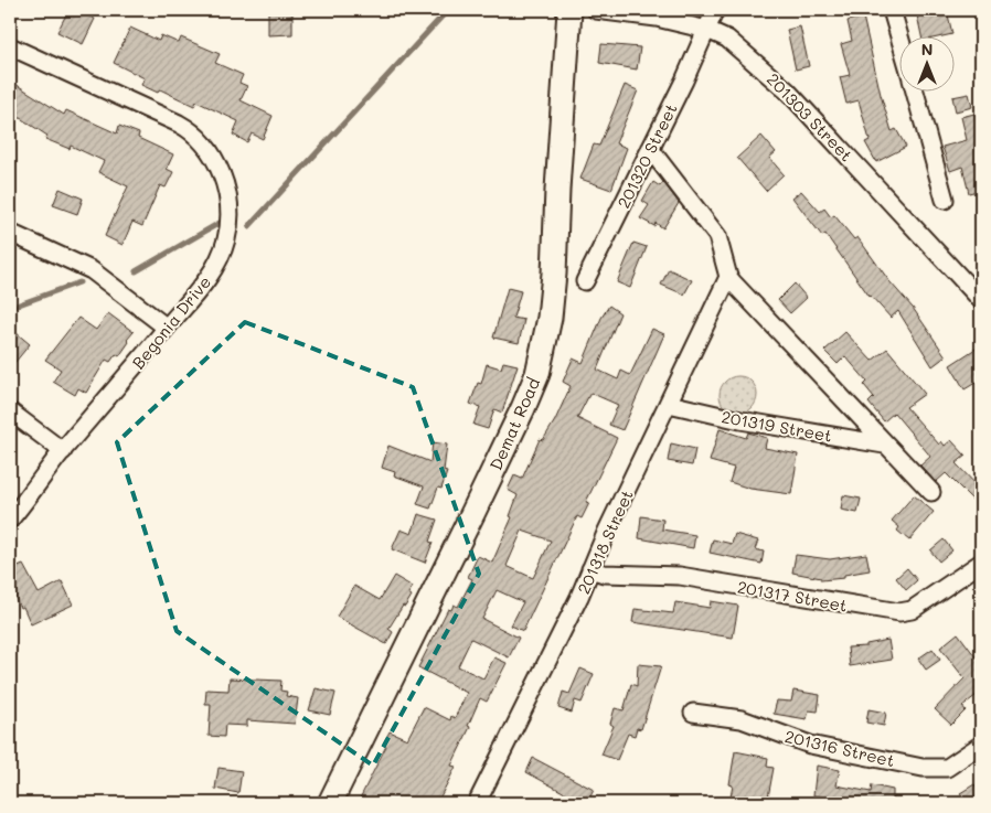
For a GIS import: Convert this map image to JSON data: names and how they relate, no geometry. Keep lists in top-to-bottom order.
{
  "streets": {
    "street": [
      "201303 Street",
      "201320 Street",
      "Begonia Drive",
      "Demat Road",
      "201319 Street",
      "201318 Street",
      "201317 Street",
      "201316 Street"
    ]
  },
  "crossings": [
    ["201303 Street", "201320 Street"],
    ["201319 Street", "201318 Street"],
    ["201318 Street", "201317 Street"]
  ],
  "north": "top"
}
